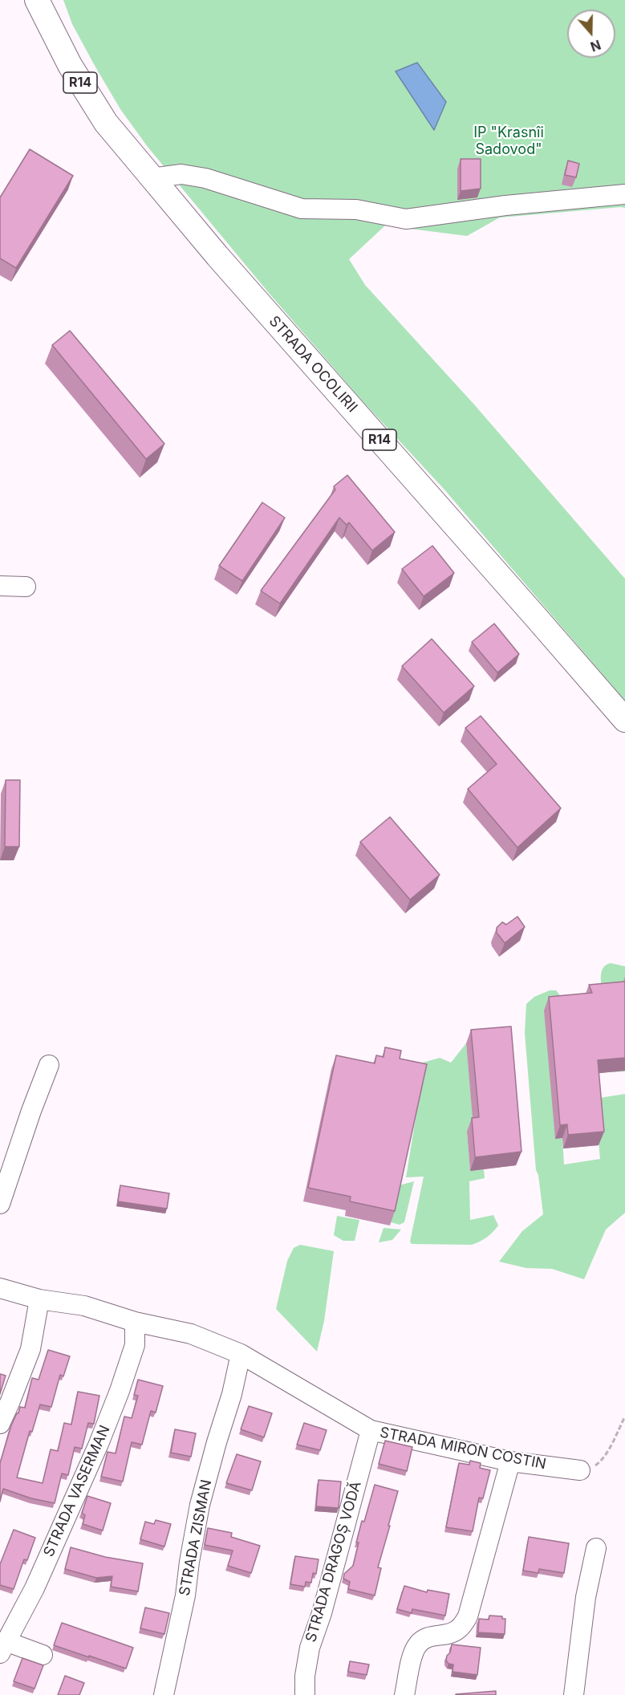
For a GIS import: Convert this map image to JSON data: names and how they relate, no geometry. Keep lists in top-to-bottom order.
{
  "streets": {
    "main road": ["R14", "STRADA OCOLIRII"],
    "street": [
      "STRADA MIRON COSTIN",
      "STRADA VASERMAN",
      "STRADA ZISMAN",
      "STRADA DRAGOȘ VODĂ"
    ]
  },
  "crossings": [
    ["R14", "STRADA OCOLIRII"],
    ["STRADA MIRON COSTIN", "STRADA VASERMAN"],
    ["STRADA MIRON COSTIN", "STRADA ZISMAN"],
    ["STRADA MIRON COSTIN", "STRADA DRAGOȘ VODĂ"]
  ],
  "parks": ["IP \"Krasnîi Sadovod\""],
  "north": "bottom"
}
